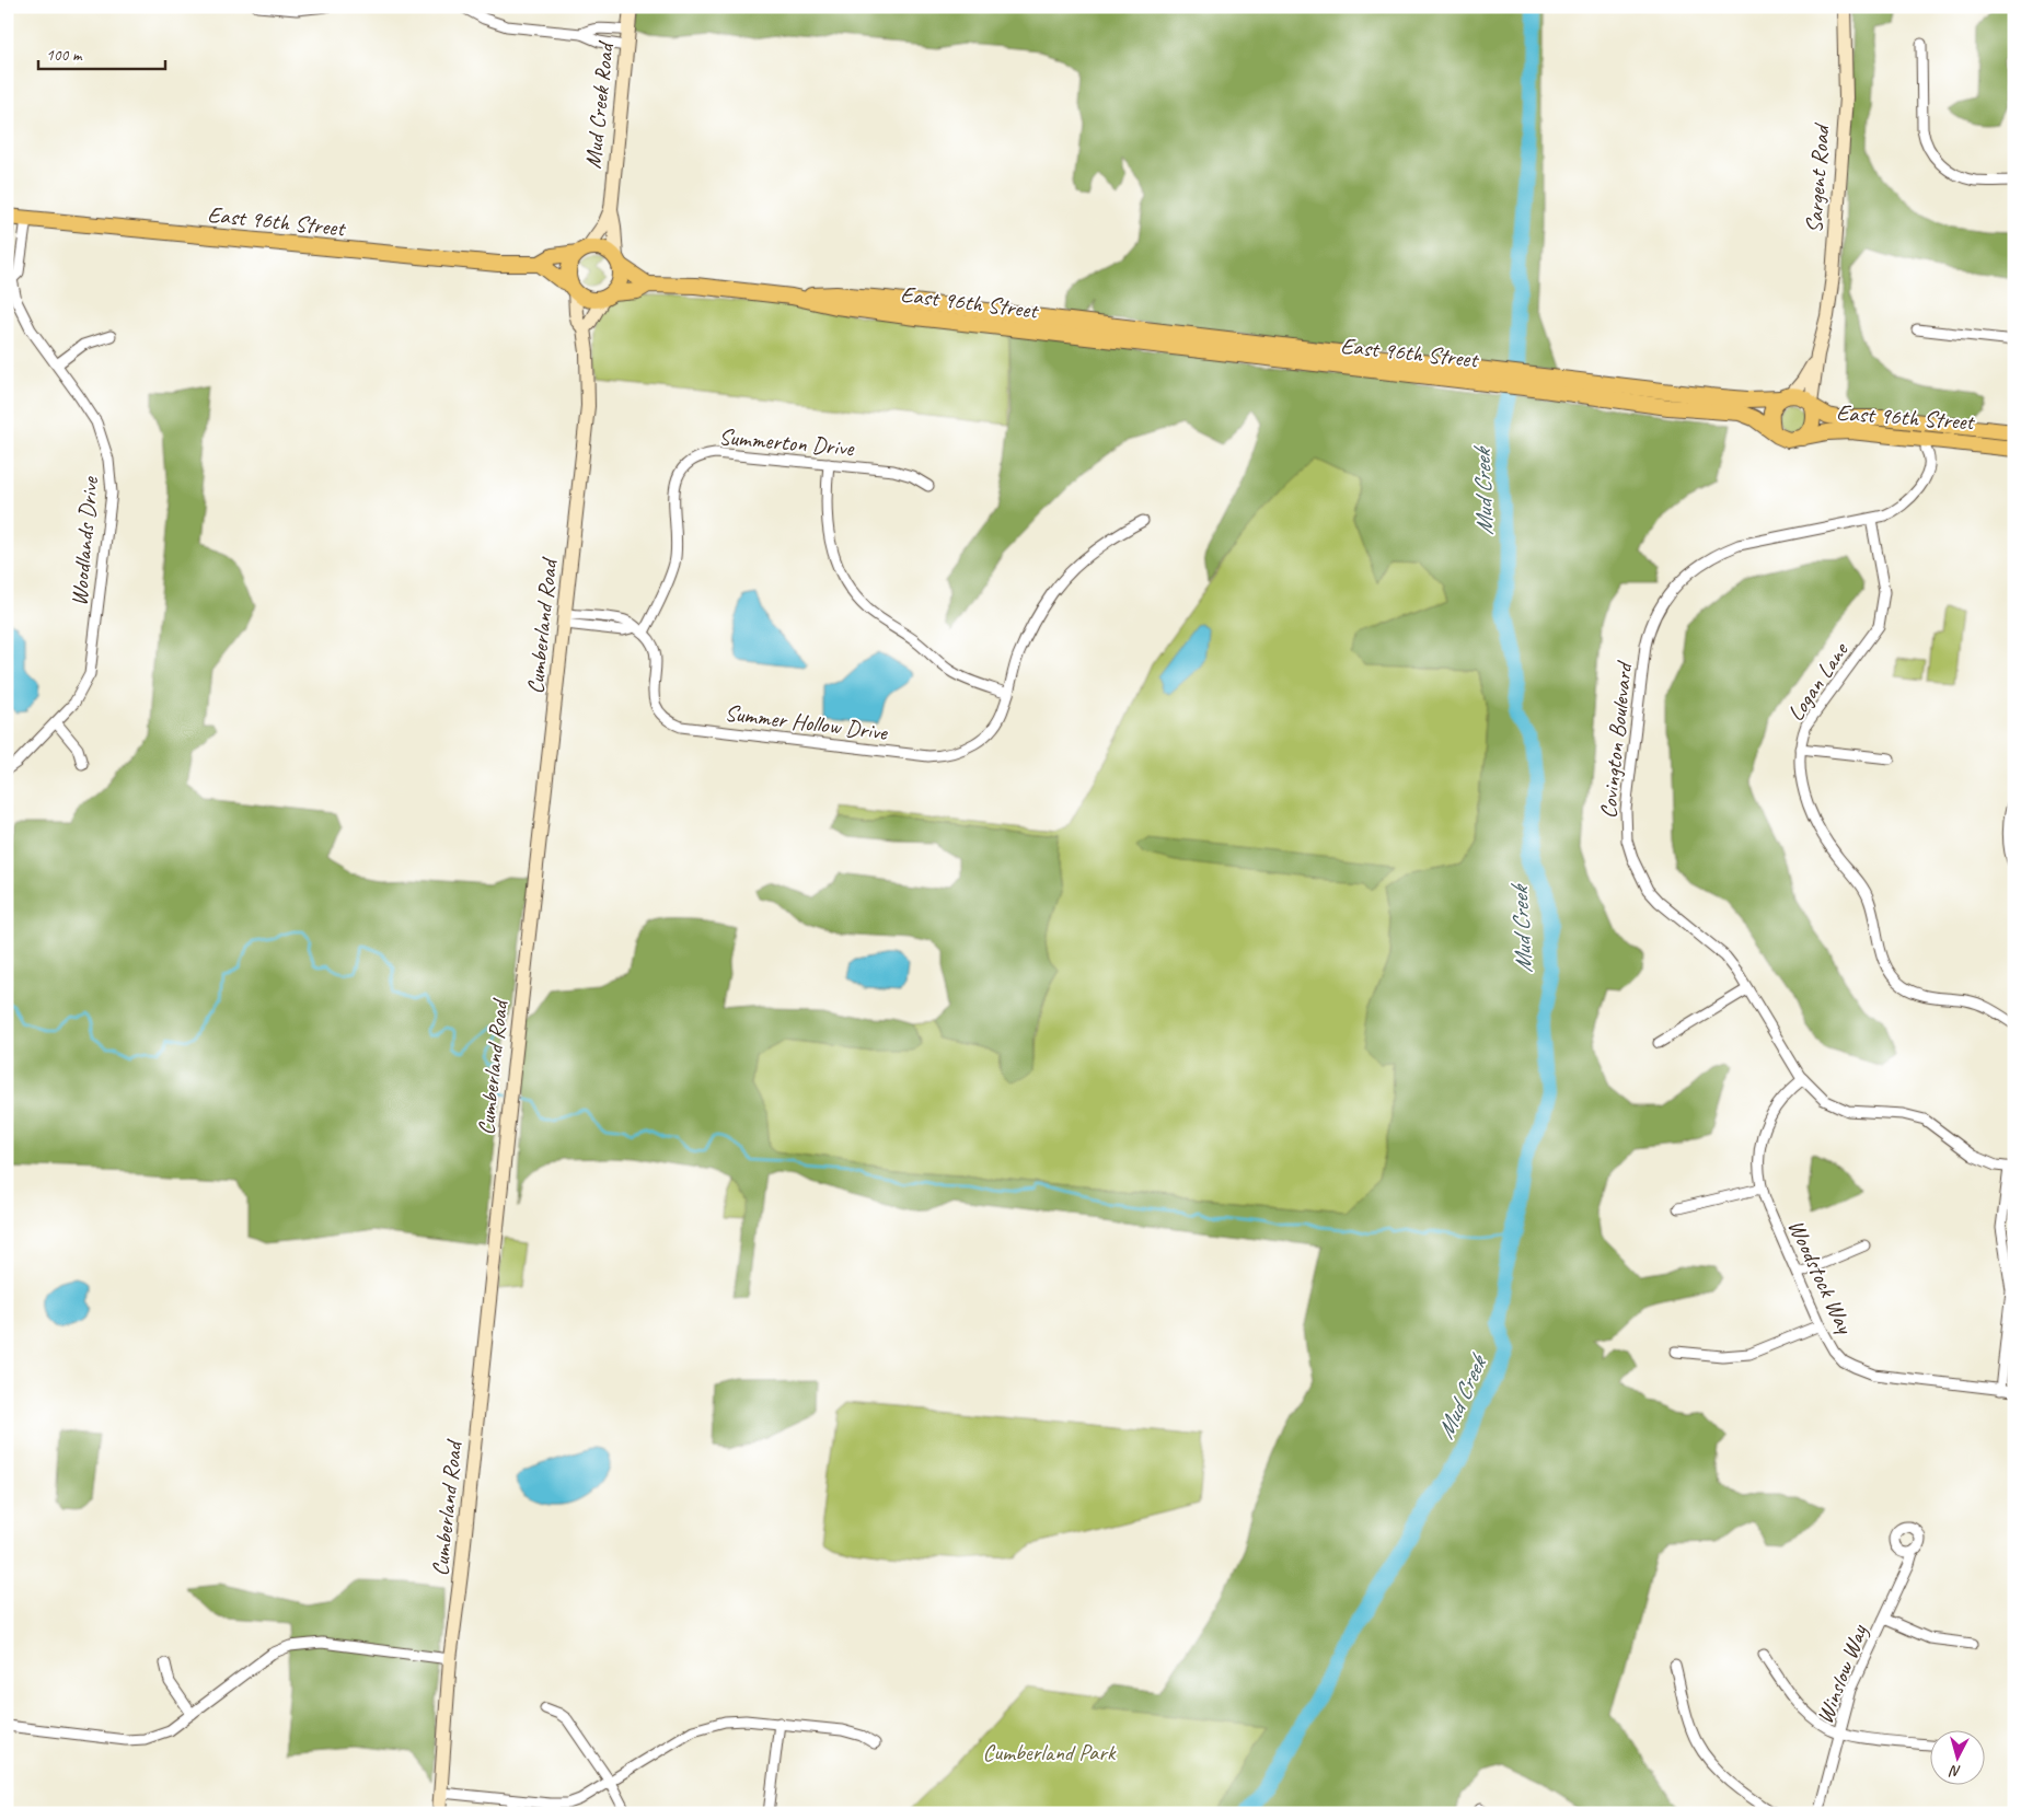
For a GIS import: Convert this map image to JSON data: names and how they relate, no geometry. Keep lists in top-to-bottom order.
{
  "streets": {
    "main road": [
      "Mud Creek Road",
      "Sargent Road",
      "East 96th Street",
      "Cumberland Road"
    ],
    "street": [
      "Summerton Drive",
      "Woodlands Drive",
      "Logan Lane",
      "Summer Hollow Drive",
      "Covington Boulevard",
      "Woodstock Way",
      "Winslow Way"
    ]
  },
  "crossings": [
    ["Mud Creek Road", "East 96th Street"],
    ["Mud Creek Road", "Cumberland Road"],
    ["Sargent Road", "East 96th Street"],
    ["East 96th Street", "Woodlands Drive"],
    ["East 96th Street", "Cumberland Road"],
    ["East 96th Street", "Covington Boulevard"],
    ["Summerton Drive", "Summer Hollow Drive"],
    ["Logan Lane", "Covington Boulevard"],
    ["Covington Boulevard", "Woodstock Way"]
  ],
  "water": ["Mud Creek"],
  "parks": ["Cumberland Park"],
  "scale_bar": "100 m",
  "north": "bottom"
}
